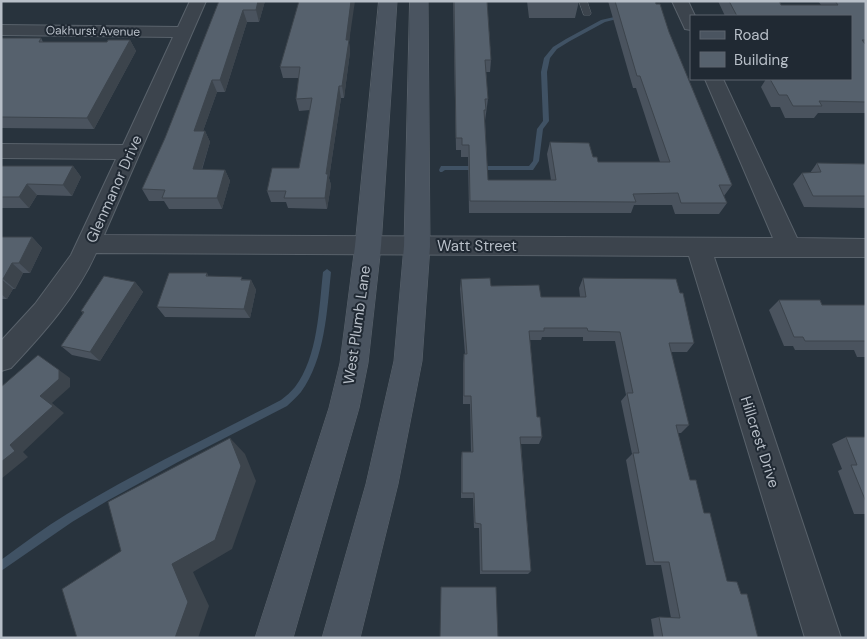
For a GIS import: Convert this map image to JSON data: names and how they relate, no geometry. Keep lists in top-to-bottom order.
{
  "streets": {
    "main road": ["West Plumb Lane"],
    "street": [
      "Oakhurst Avenue",
      "Glenmanor Drive",
      "Watt Street",
      "Hillcrest Drive"
    ]
  },
  "crossings": [
    ["Oakhurst Avenue", "Glenmanor Drive"],
    ["Glenmanor Drive", "Watt Street"],
    ["Watt Street", "West Plumb Lane"],
    ["Watt Street", "Hillcrest Drive"]
  ],
  "legend": ["Road", "Building"]
}
